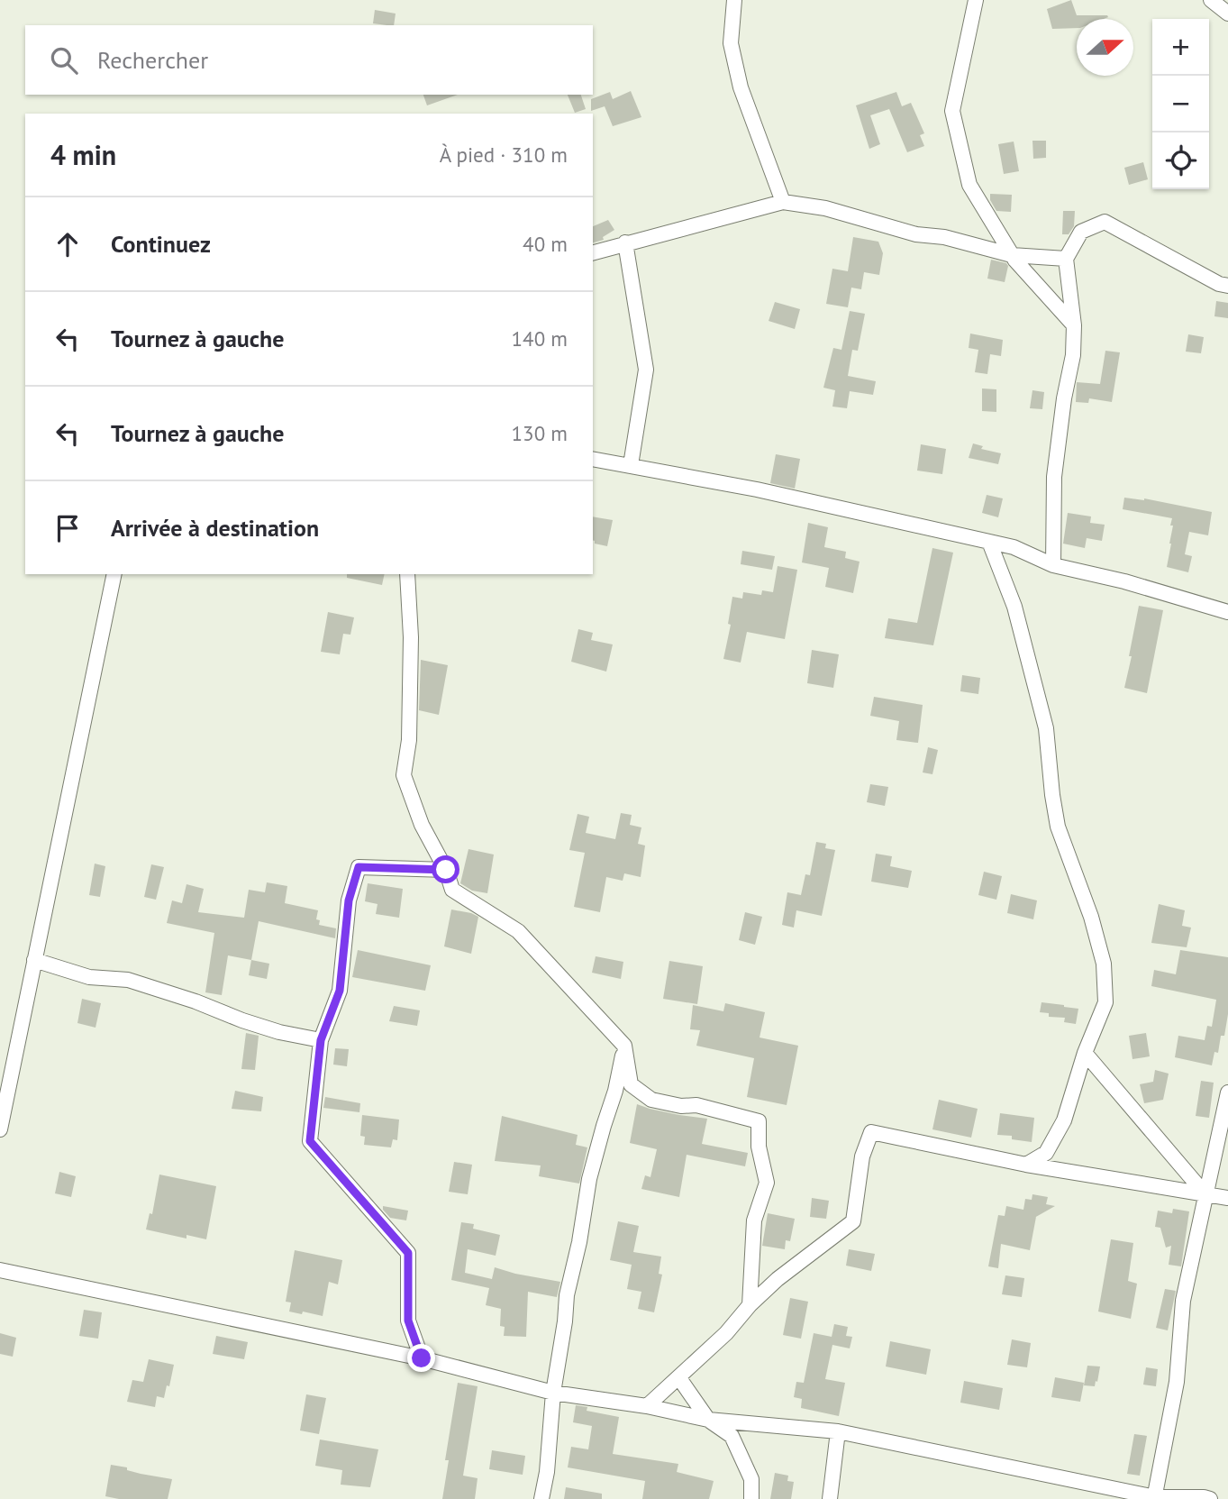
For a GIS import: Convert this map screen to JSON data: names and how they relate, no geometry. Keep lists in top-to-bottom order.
{
  "north": "right",
  "page": {
    "map_buttons": ["+", "−"],
    "search": "Rechercher",
    "heading": ["4 min", "À pied · 310 m"],
    "list": [
      ["Continuez", "40 m"],
      ["Tournez à gauche", "140 m"],
      ["Tournez à gauche", "130 m"],
      "Arrivée à destination"
    ]
  }
}
